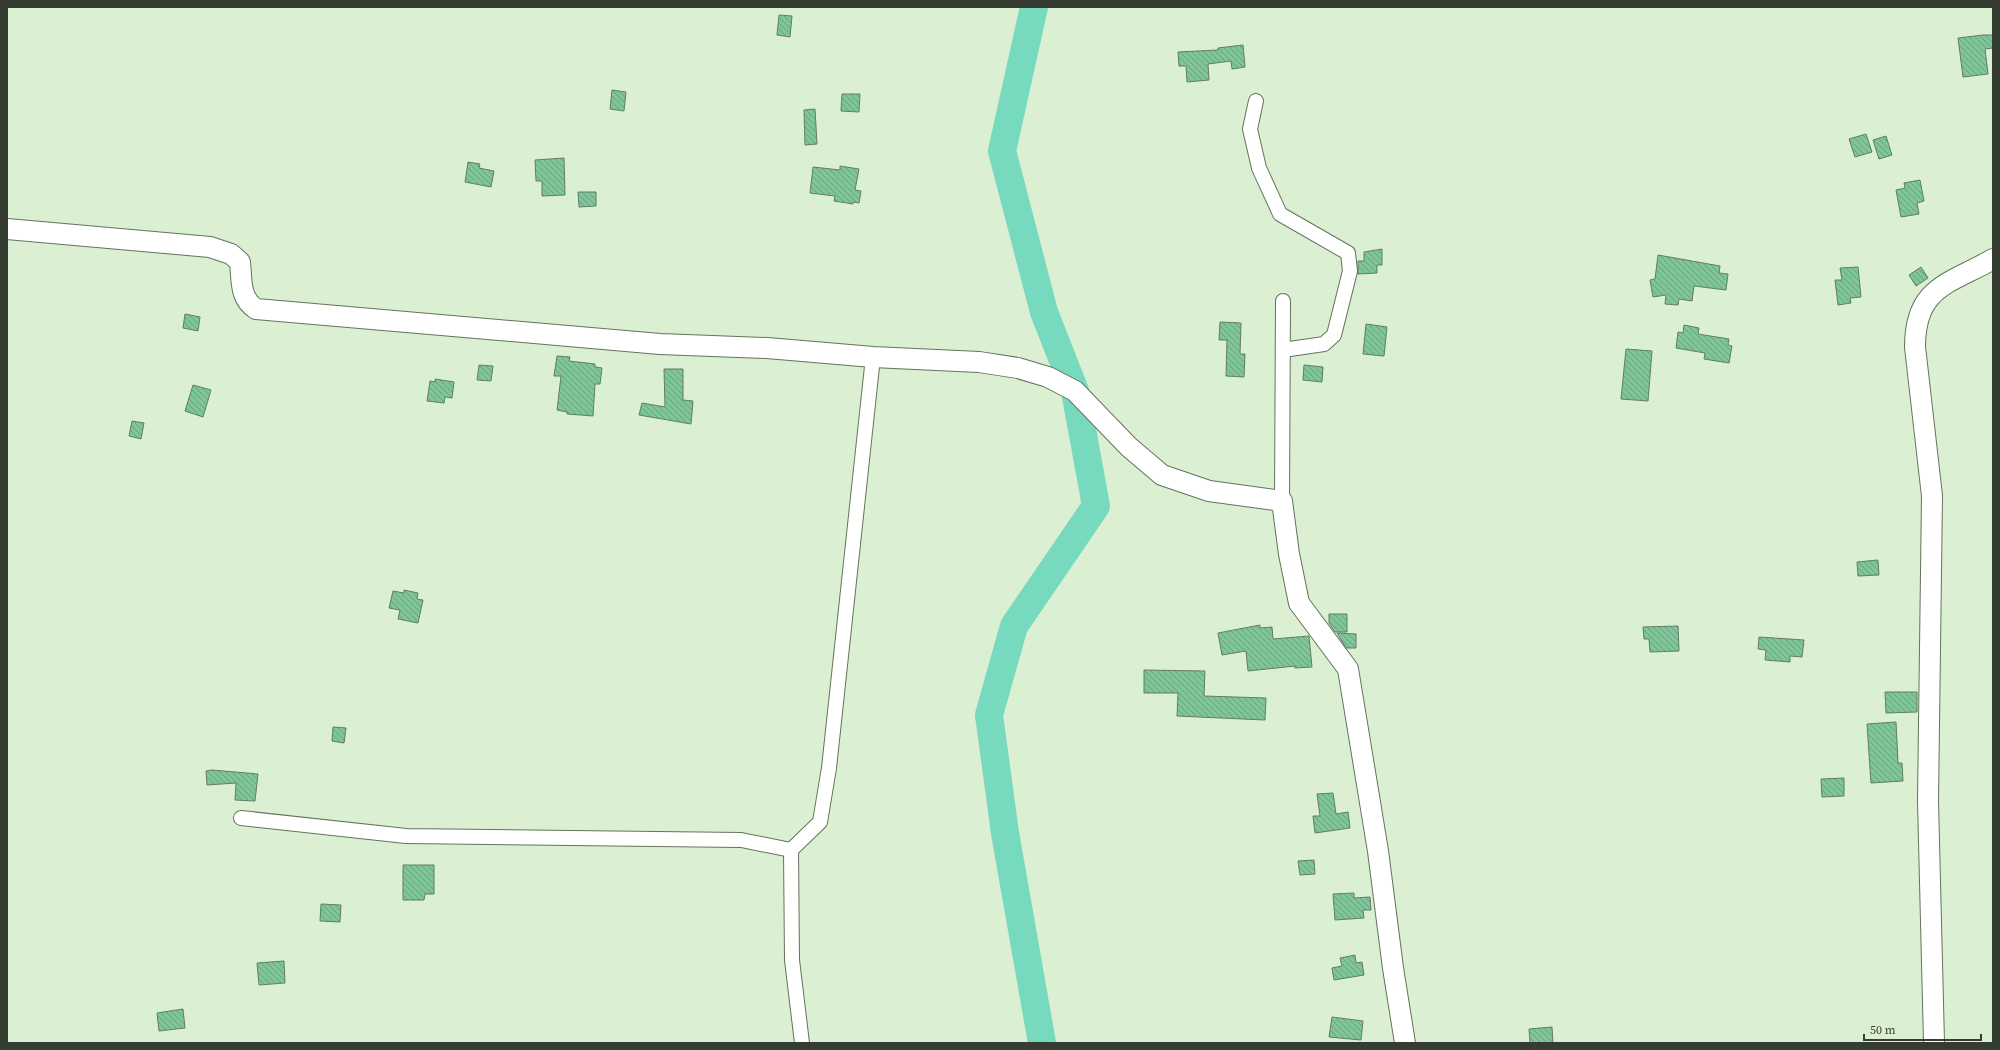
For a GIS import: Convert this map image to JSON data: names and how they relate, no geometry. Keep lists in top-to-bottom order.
{
  "scale_bar": "50 m"
}
